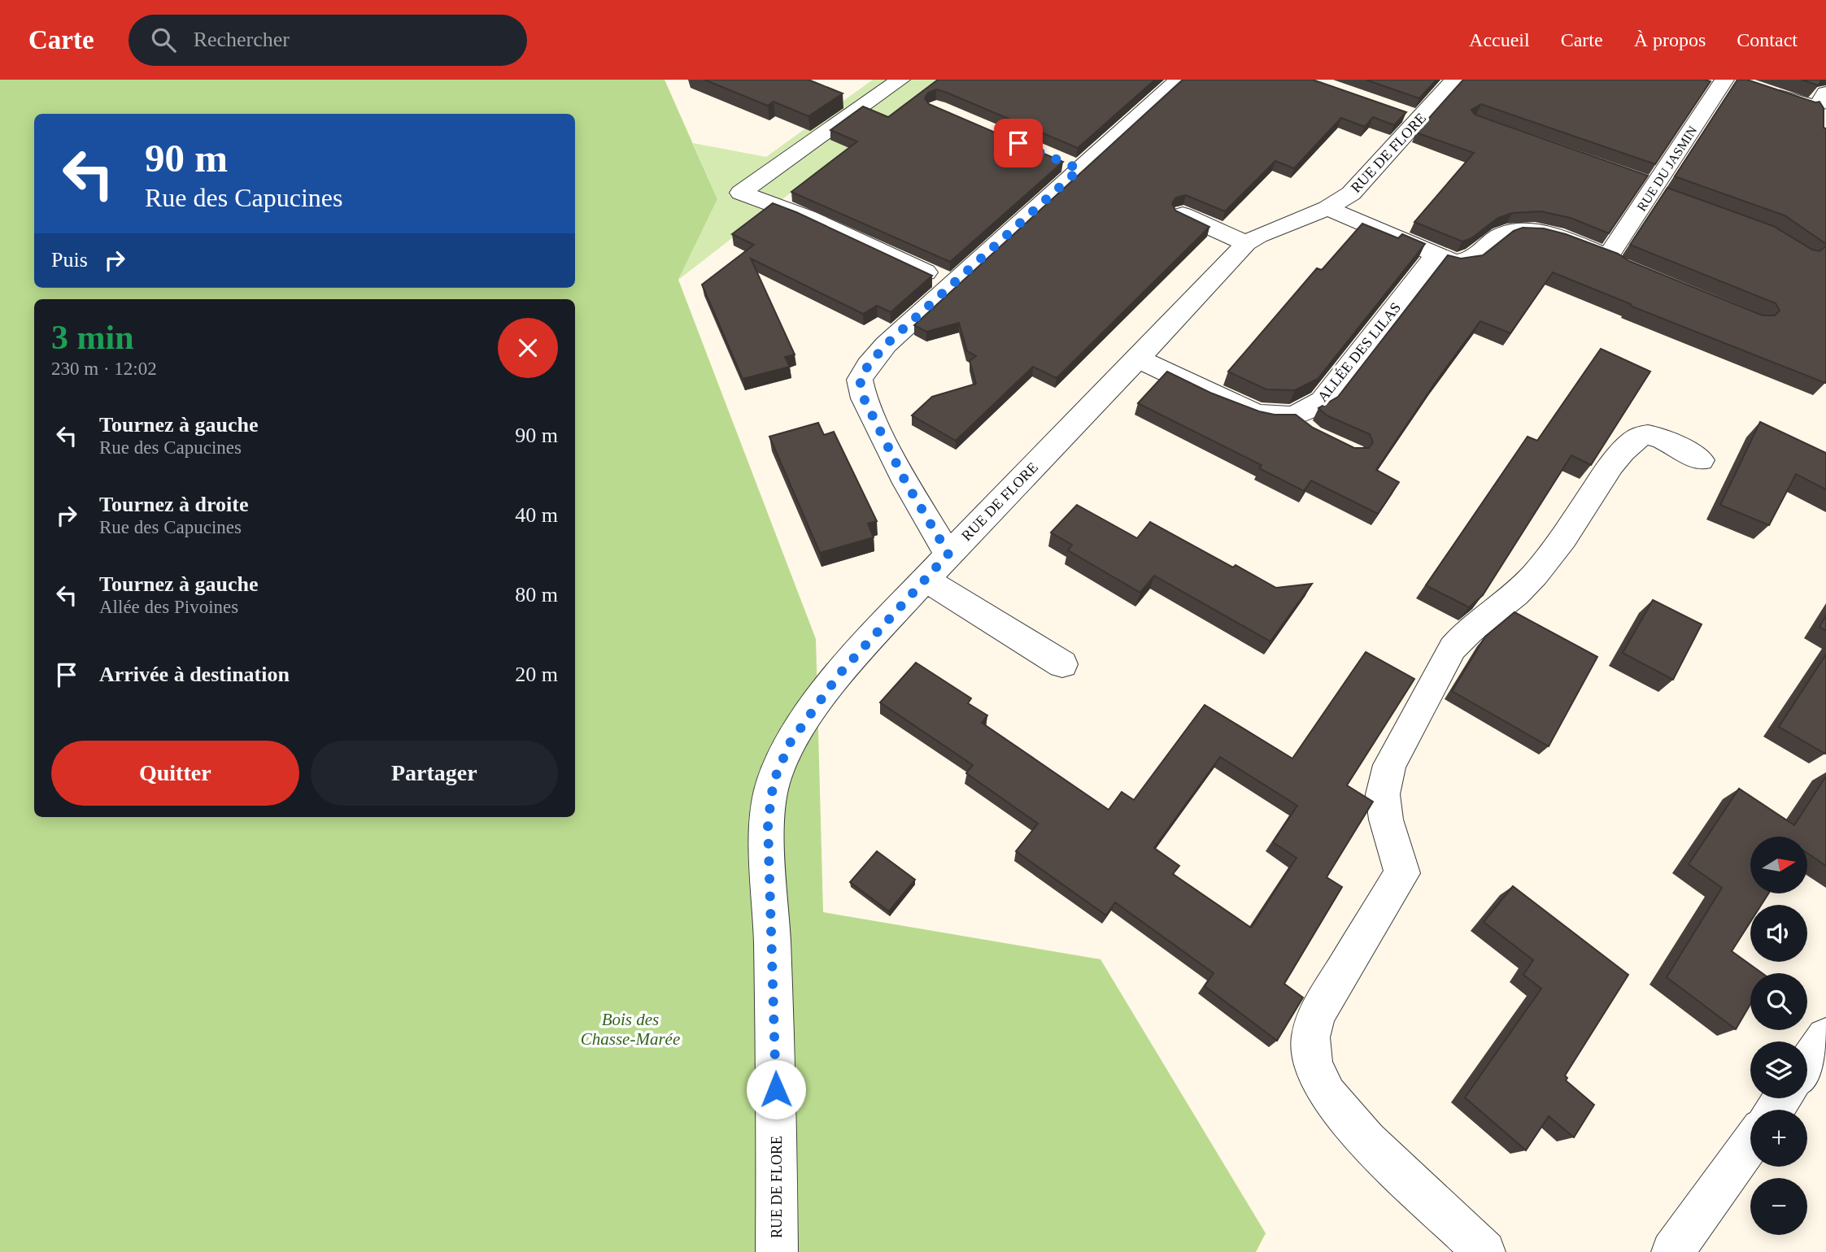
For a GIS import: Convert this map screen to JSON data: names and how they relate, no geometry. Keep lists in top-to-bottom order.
{
  "streets": {
    "street": ["RUE DE FLORE", "RUE DU JASMIN", "ALLÉE DES LILAS"]
  },
  "crossings": [
    ["RUE DE FLORE", "ALLÉE DES LILAS"],
    ["RUE DU JASMIN", "ALLÉE DES LILAS"]
  ],
  "parks": ["Bois des Chasse-Marée"],
  "north": "right",
  "page": {
    "header": "Carte",
    "search": "Rechercher",
    "nav": [
      "Accueil",
      "Carte",
      "À propos",
      "Contact"
    ],
    "turn": ["90 m", "Rue des Capucines"],
    "then": "Puis",
    "heading": ["3 min", "230 m · 12:02"],
    "list": [
      {
        "name": "Tournez à gauche",
        "note": "Rue des Capucines",
        "value": "90 m"
      },
      {
        "name": "Tournez à droite",
        "note": "Rue des Capucines",
        "value": "40 m"
      },
      {
        "name": "Tournez à gauche",
        "note": "Allée des Pivoines",
        "value": "80 m"
      },
      {
        "name": "Arrivée à destination",
        "value": "20 m"
      }
    ],
    "buttons": ["Quitter", "Partager"],
    "map_buttons": ["+", "−"]
  }
}
